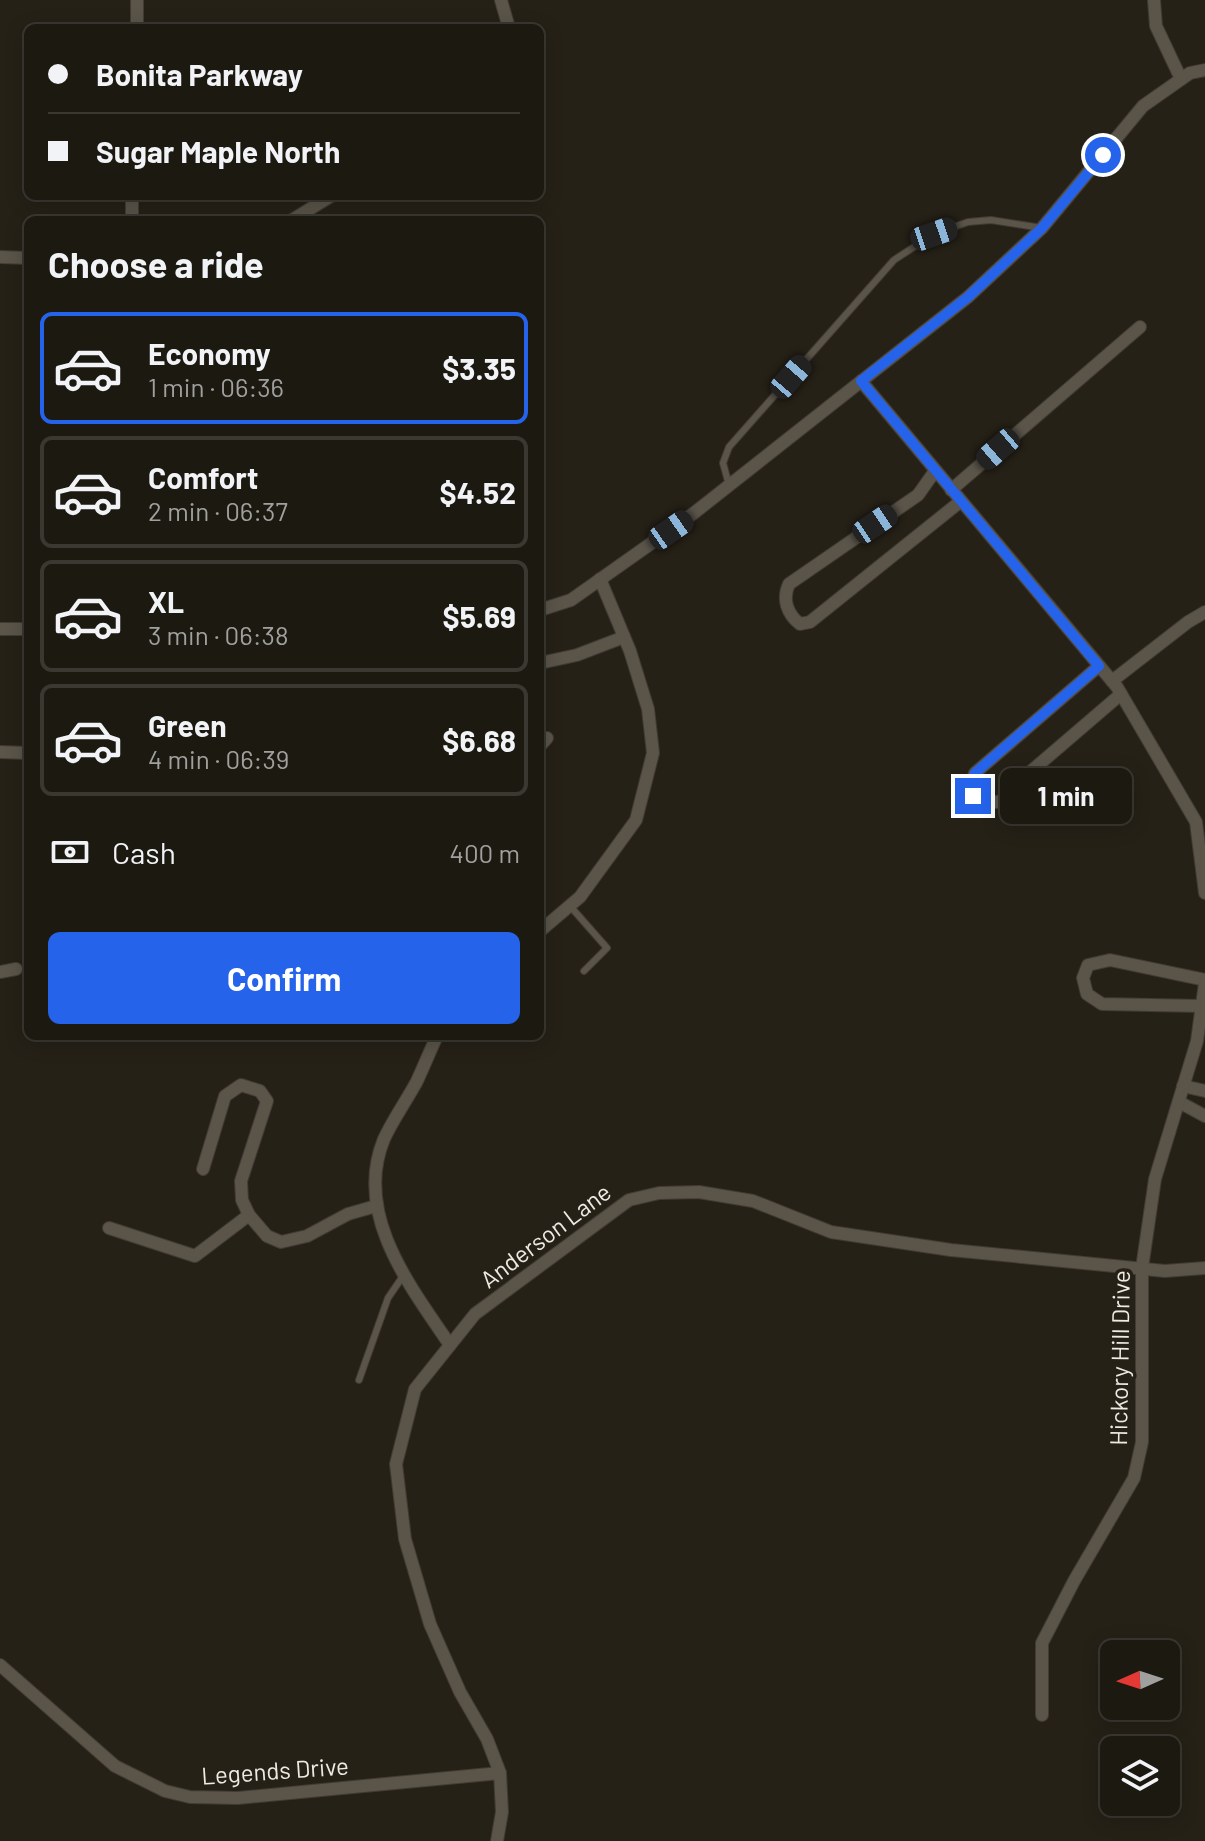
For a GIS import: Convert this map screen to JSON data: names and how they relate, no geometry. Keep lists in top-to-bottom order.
{
  "streets": {
    "street": ["Anderson Lane", "Hickory Hill Drive", "Legends Drive"]
  },
  "crossings": [
    ["Anderson Lane", "Hickory Hill Drive"],
    ["Anderson Lane", "Legends Drive"]
  ],
  "north": "left",
  "page": {
    "banner": ["Bonita Parkway", "Sugar Maple North"],
    "heading": "Choose a ride",
    "list": [
      {
        "name": "Economy",
        "note": "1 min · 06:36",
        "value": "$3.35"
      },
      {
        "name": "Comfort",
        "note": "2 min · 06:37",
        "value": "$4.52"
      },
      {
        "name": "XL",
        "note": "3 min · 06:38",
        "value": "$5.69"
      },
      {
        "name": "Green",
        "note": "4 min · 06:39",
        "value": "$6.68"
      }
    ],
    "bubble": "1 min",
    "pay": ["Cash", "400 m"],
    "buttons": "Confirm"
  }
}
